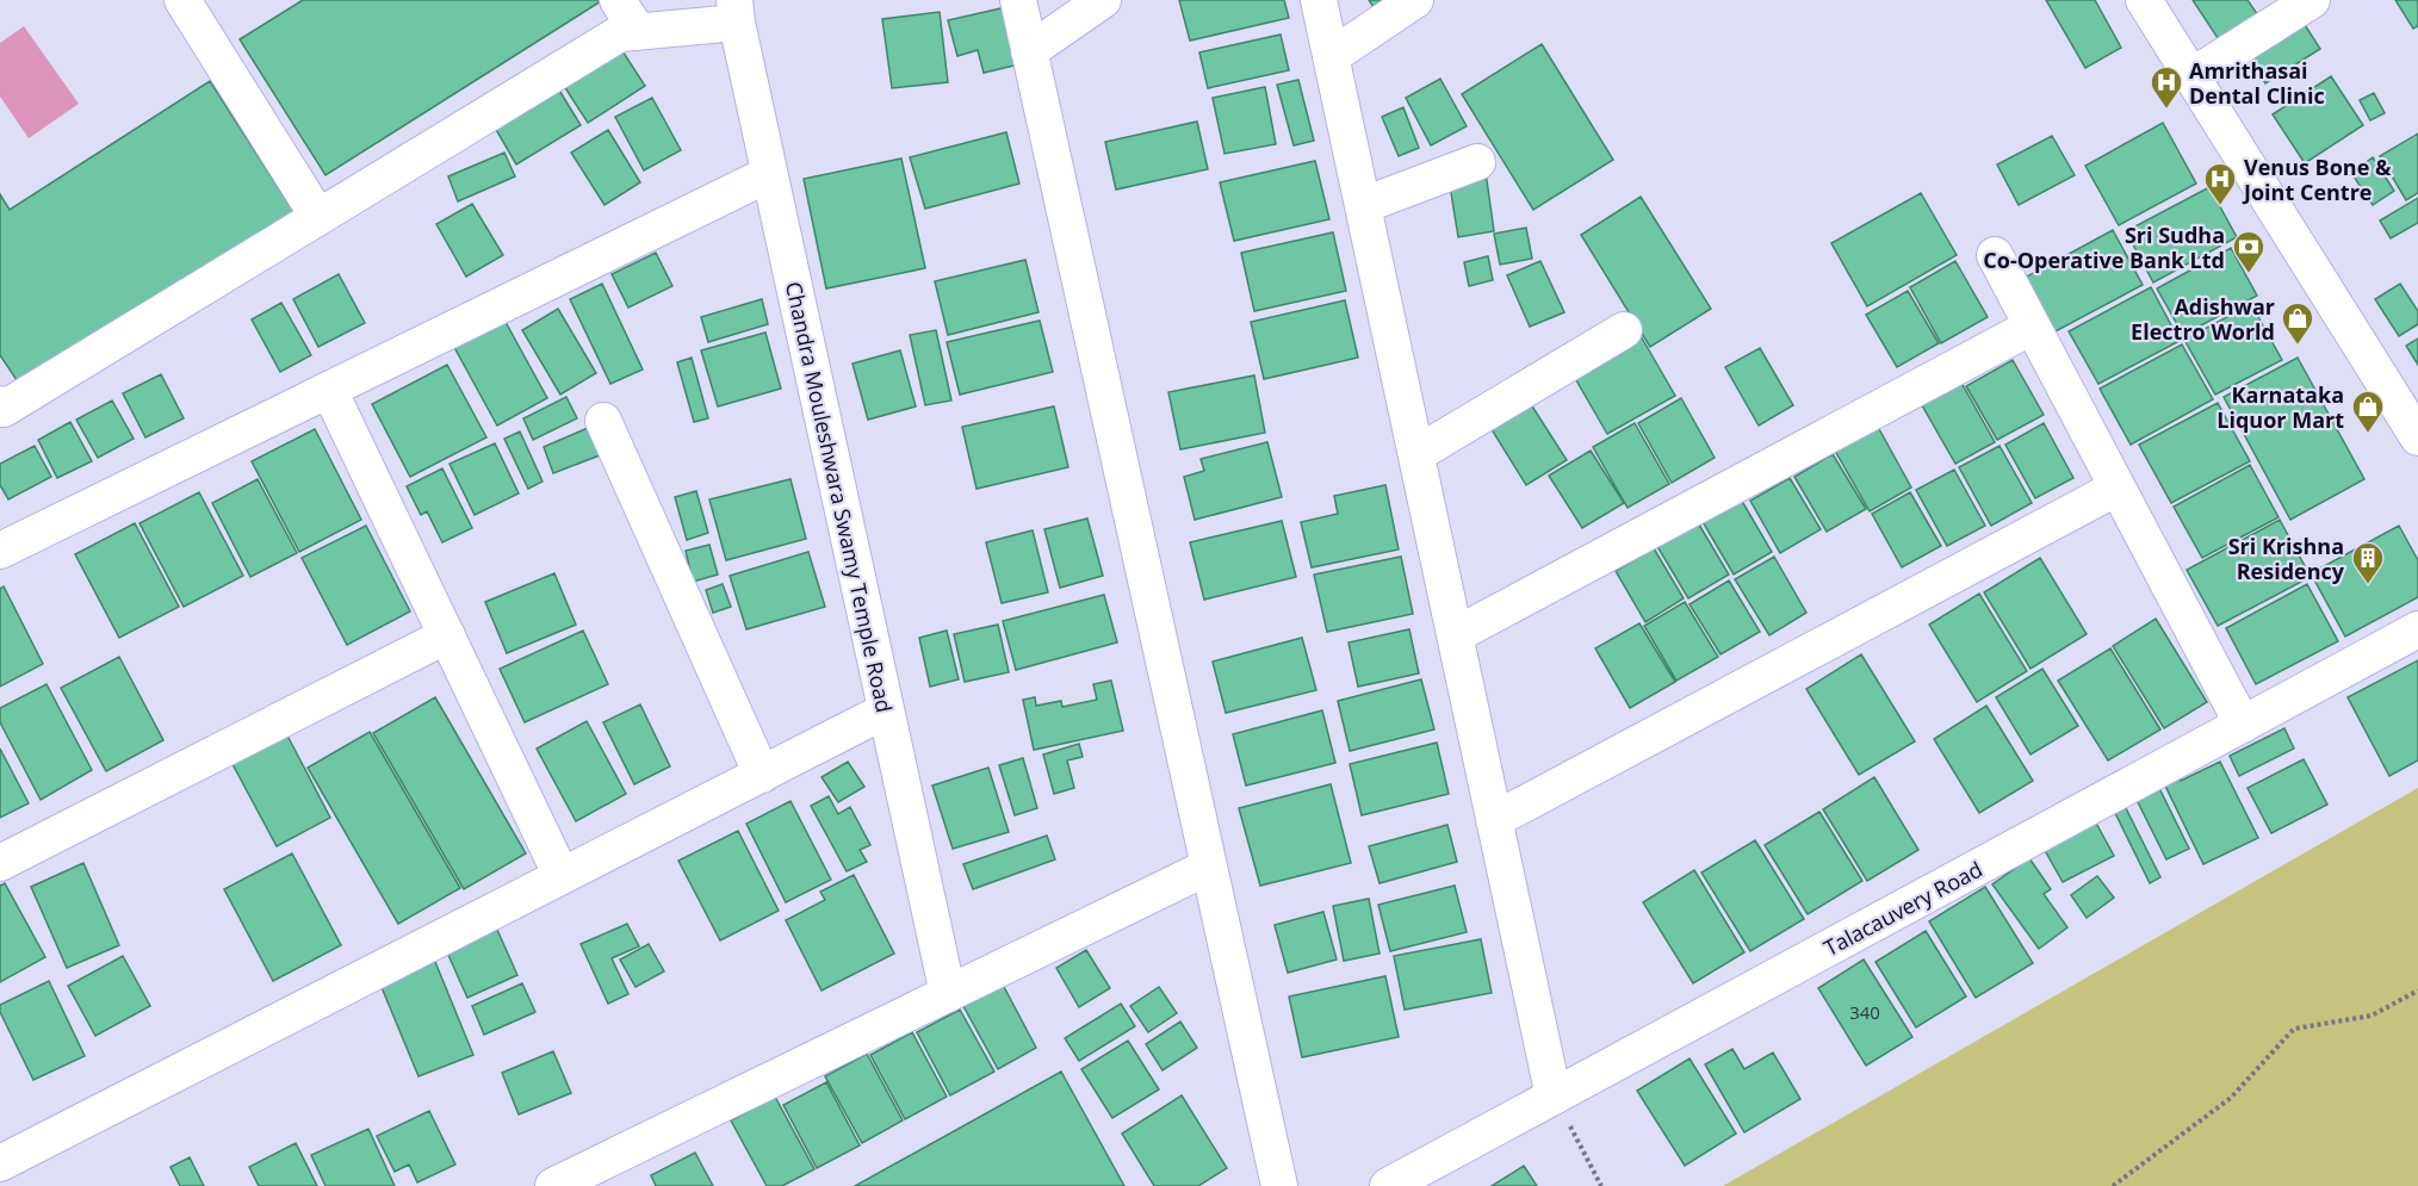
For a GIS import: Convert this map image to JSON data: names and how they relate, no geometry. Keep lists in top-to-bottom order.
{
  "streets": {
    "street": ["Chandra Mouleshwara Swamy Temple Road", "Talacauvery Road"]
  },
  "places": {
    "hospital": ["Amrithasai Dental Clinic", "Venus Bone & Joint Centre"],
    "bank": ["Sri Sudha Co-Operative Bank Ltd"],
    "shop": ["Adishwar Electro World", "Karnataka Liquor Mart"],
    "building": ["Sri Krishna Residency"]
  },
  "house_numbers": ["340"]
}
